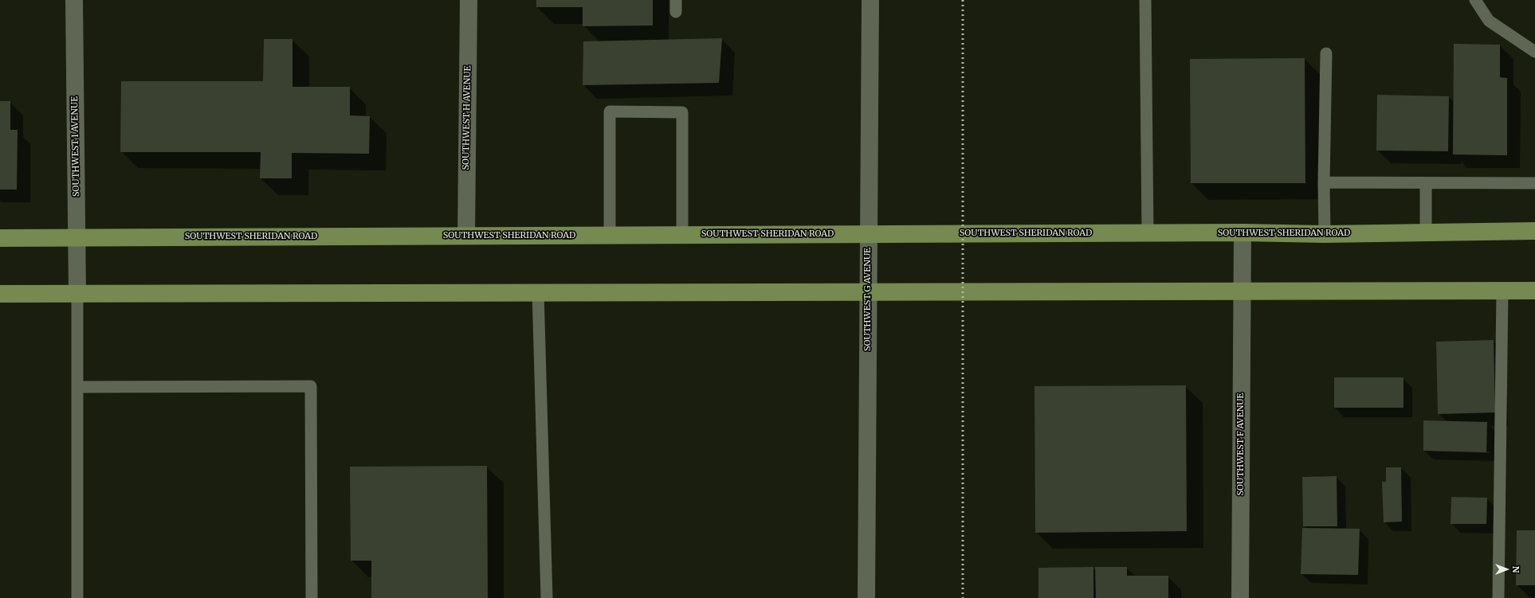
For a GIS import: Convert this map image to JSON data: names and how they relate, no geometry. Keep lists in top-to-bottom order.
{
  "streets": {
    "main road": ["SOUTHWEST SHERIDAN ROAD"],
    "street": [
      "SOUTHWEST H AVENUE",
      "SOUTHWEST I AVENUE",
      "SOUTHWEST G AVENUE",
      "SOUTHWEST F AVENUE"
    ]
  },
  "crossings": [
    ["SOUTHWEST H AVENUE", "SOUTHWEST SHERIDAN ROAD"],
    ["SOUTHWEST I AVENUE", "SOUTHWEST SHERIDAN ROAD"],
    ["SOUTHWEST SHERIDAN ROAD", "SOUTHWEST G AVENUE"],
    ["SOUTHWEST SHERIDAN ROAD", "SOUTHWEST F AVENUE"]
  ],
  "north": "right"
}
